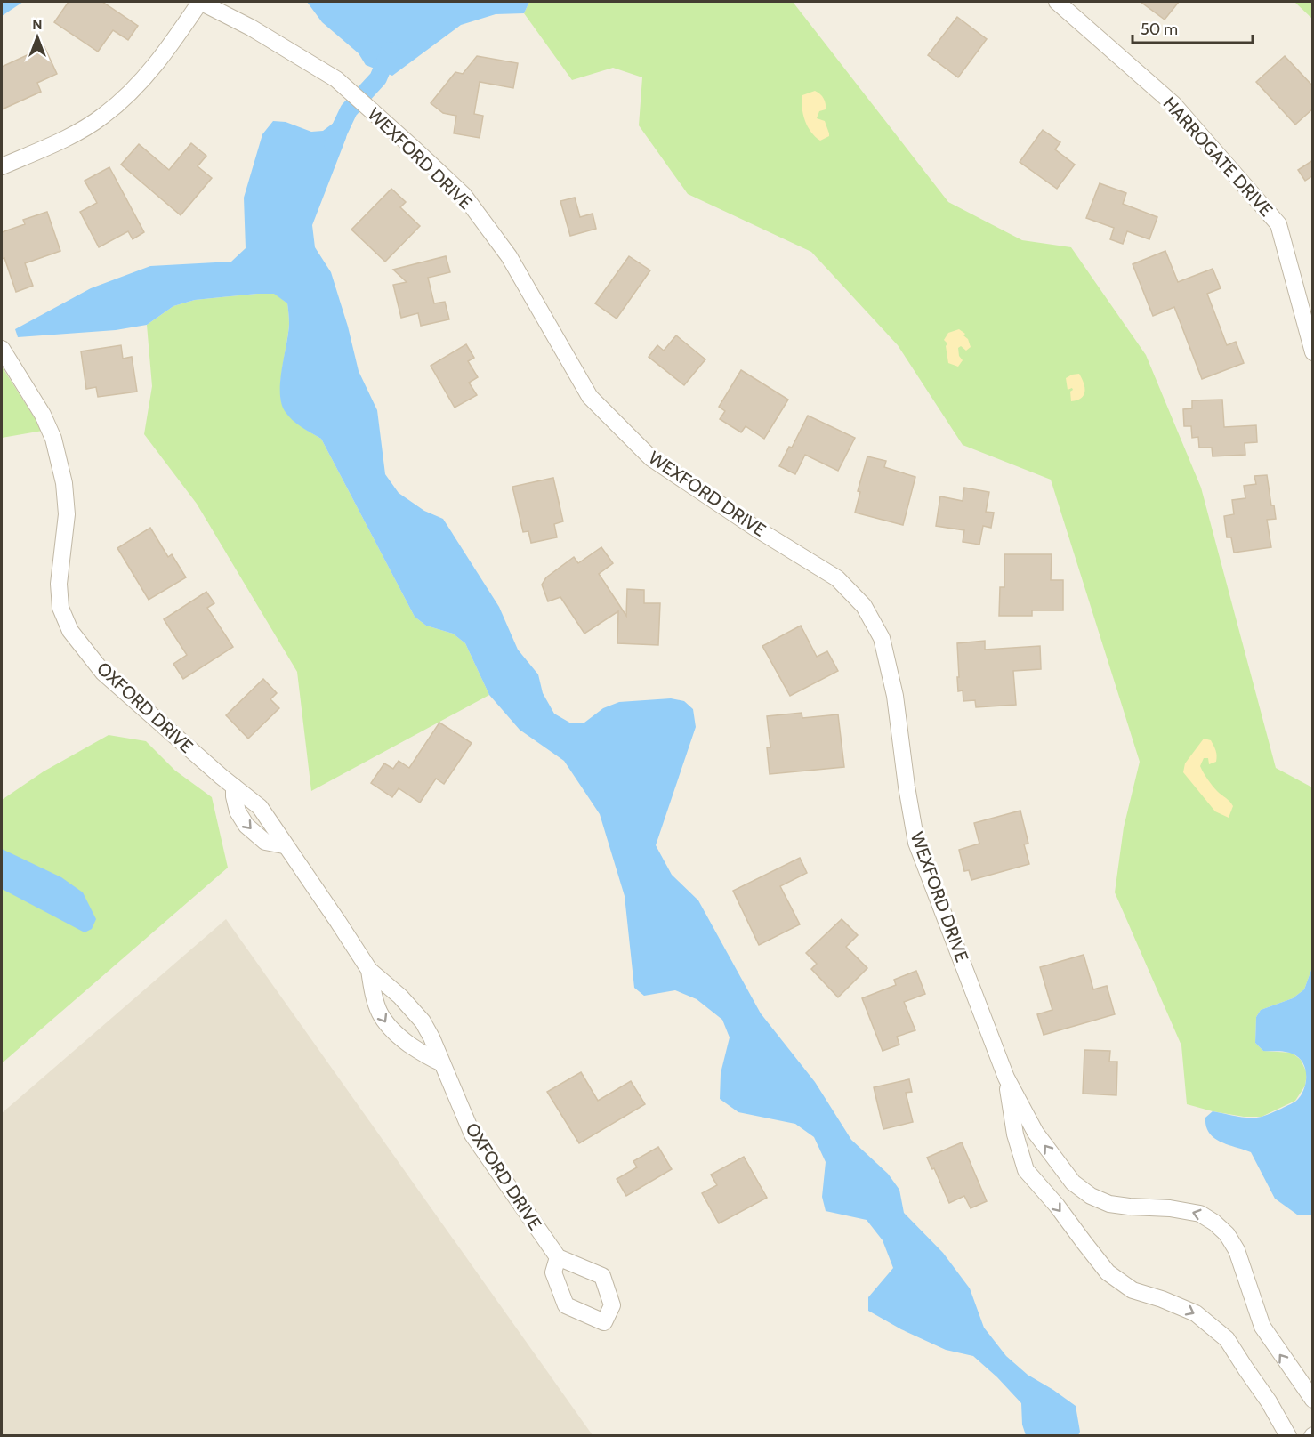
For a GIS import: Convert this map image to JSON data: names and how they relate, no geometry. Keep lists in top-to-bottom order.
{
  "streets": {
    "street": ["HARROGATE DRIVE", "WEXFORD DRIVE", "OXFORD DRIVE"]
  },
  "scale_bar": "50 m",
  "north": "top"
}
